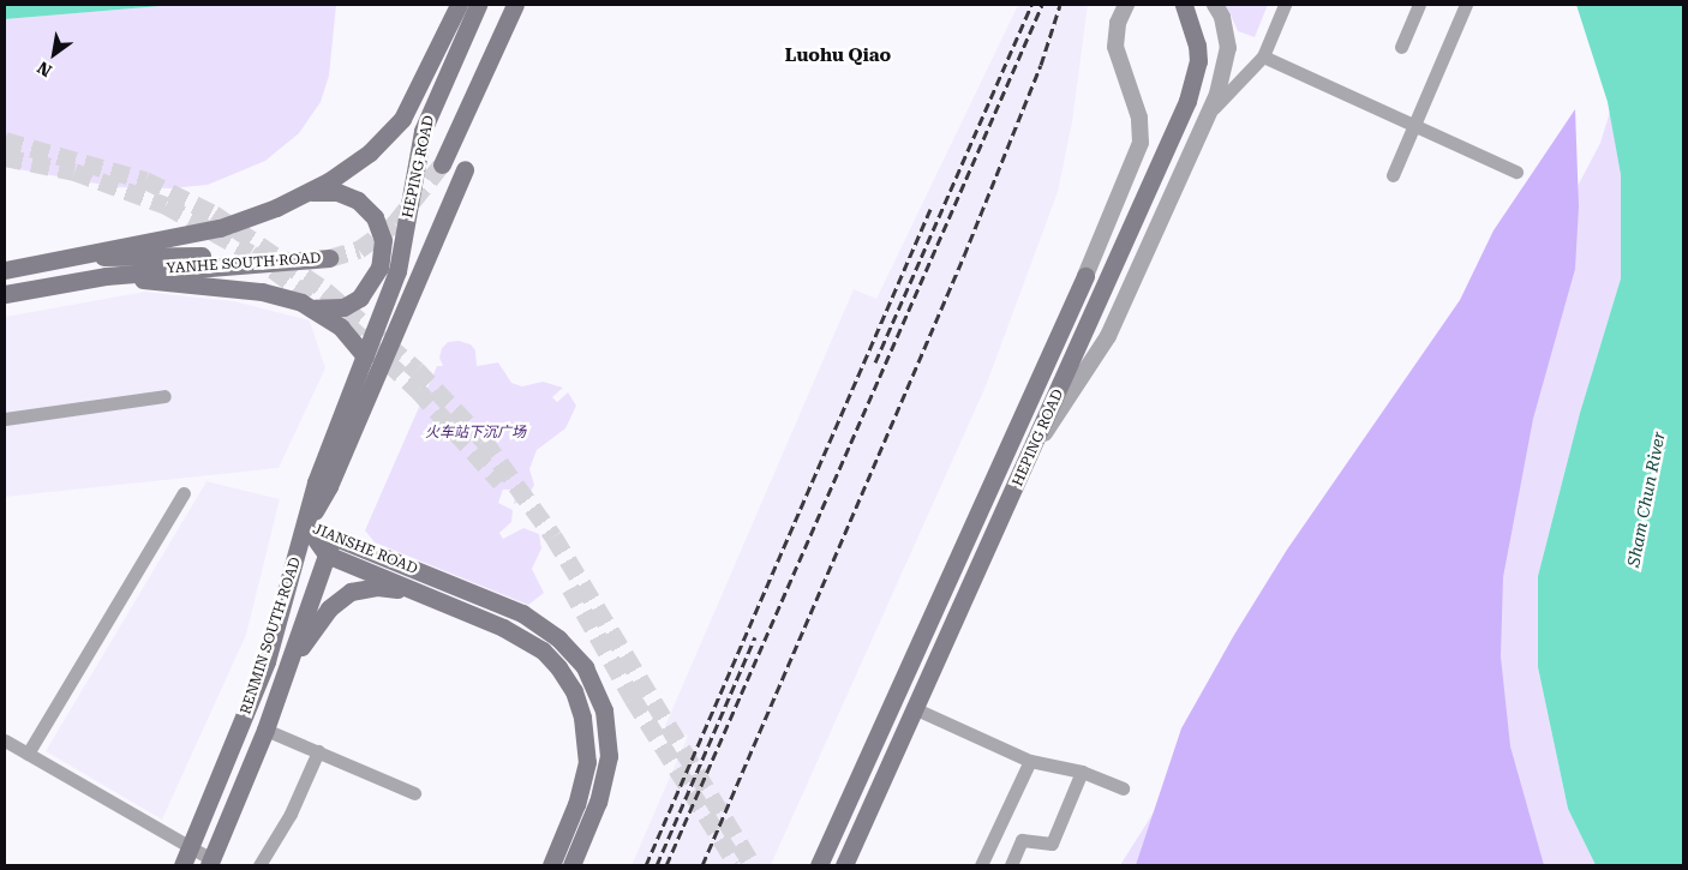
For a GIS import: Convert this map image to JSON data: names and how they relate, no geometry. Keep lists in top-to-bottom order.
{
  "streets": {
    "main road": [
      "HEPING ROAD",
      "YANHE SOUTH ROAD",
      "JIANSHE ROAD",
      "RENMIN SOUTH ROAD"
    ]
  },
  "crossings": [
    ["HEPING ROAD", "RENMIN SOUTH ROAD"],
    ["JIANSHE ROAD", "RENMIN SOUTH ROAD"]
  ],
  "districts": ["Luohu Qiao"],
  "water": ["Sham Chun River"],
  "parks": ["火车站下沉广场"],
  "north": "bottom left"
}
